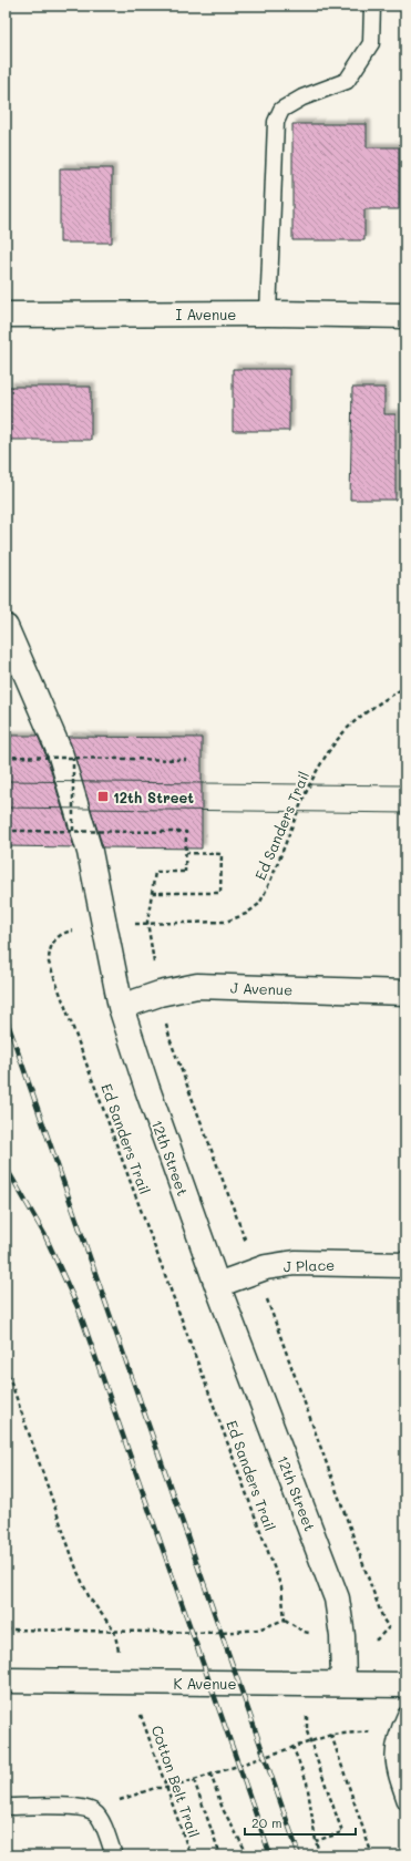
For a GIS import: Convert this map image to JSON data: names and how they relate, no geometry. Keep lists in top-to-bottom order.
{
  "streets": {
    "street": [
      "I Avenue",
      "J Avenue",
      "12th Street",
      "J Place",
      "K Avenue"
    ],
    "path": ["Ed Sanders Trail", "Cotton Belt Trail"]
  },
  "crossings": [
    ["J Avenue", "12th Street"],
    ["12th Street", "J Place"],
    ["12th Street", "K Avenue"]
  ],
  "places": {
    "transit": ["12th Street"]
  },
  "scale_bar": "20 m"
}
